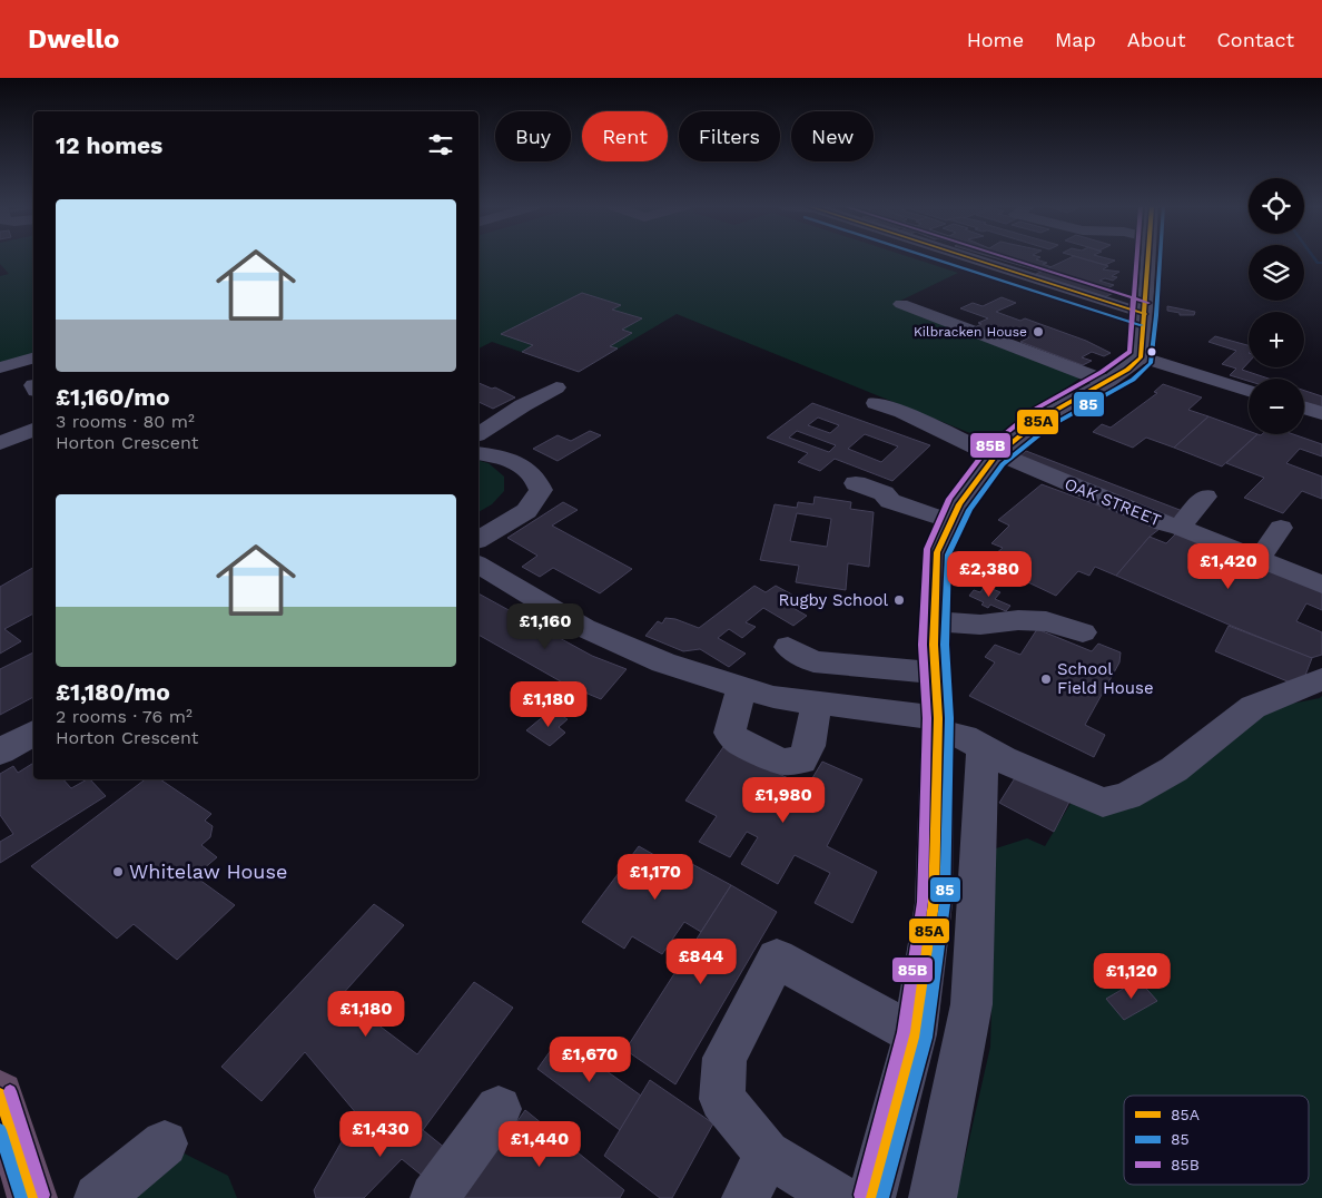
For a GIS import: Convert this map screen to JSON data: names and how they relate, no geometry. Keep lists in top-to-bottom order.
{
  "streets": {
    "street": ["OAK STREET"]
  },
  "places": [
    "Kilbracken House",
    "Rugby School",
    "School Field House",
    "Whitelaw House"
  ],
  "lines": ["transit line 85A", "transit line 85", "transit line 85B"],
  "legend": ["85A", "85", "85B"],
  "page": {
    "header": "Dwello",
    "nav": [
      "Home",
      "Map",
      "About",
      "Contact"
    ],
    "chip": [
      "Buy",
      "Rent",
      "Filters",
      "New"
    ],
    "heading": "12 homes",
    "map_buttons": ["+", "−"],
    "list": [
      {
        "name": "£1,160/mo",
        "note": "3 rooms · 80 m² · Horton Crescent"
      },
      {
        "name": "£1,180/mo",
        "note": "2 rooms · 76 m² · Horton Crescent"
      }
    ],
    "price": [
      "£1,420",
      "£2,380",
      "£1,160",
      "£1,180",
      "£1,980",
      "£1,170",
      "£844",
      "£1,120",
      "£1,180",
      "£1,670",
      "£1,430",
      "£1,440"
    ]
  }
}
